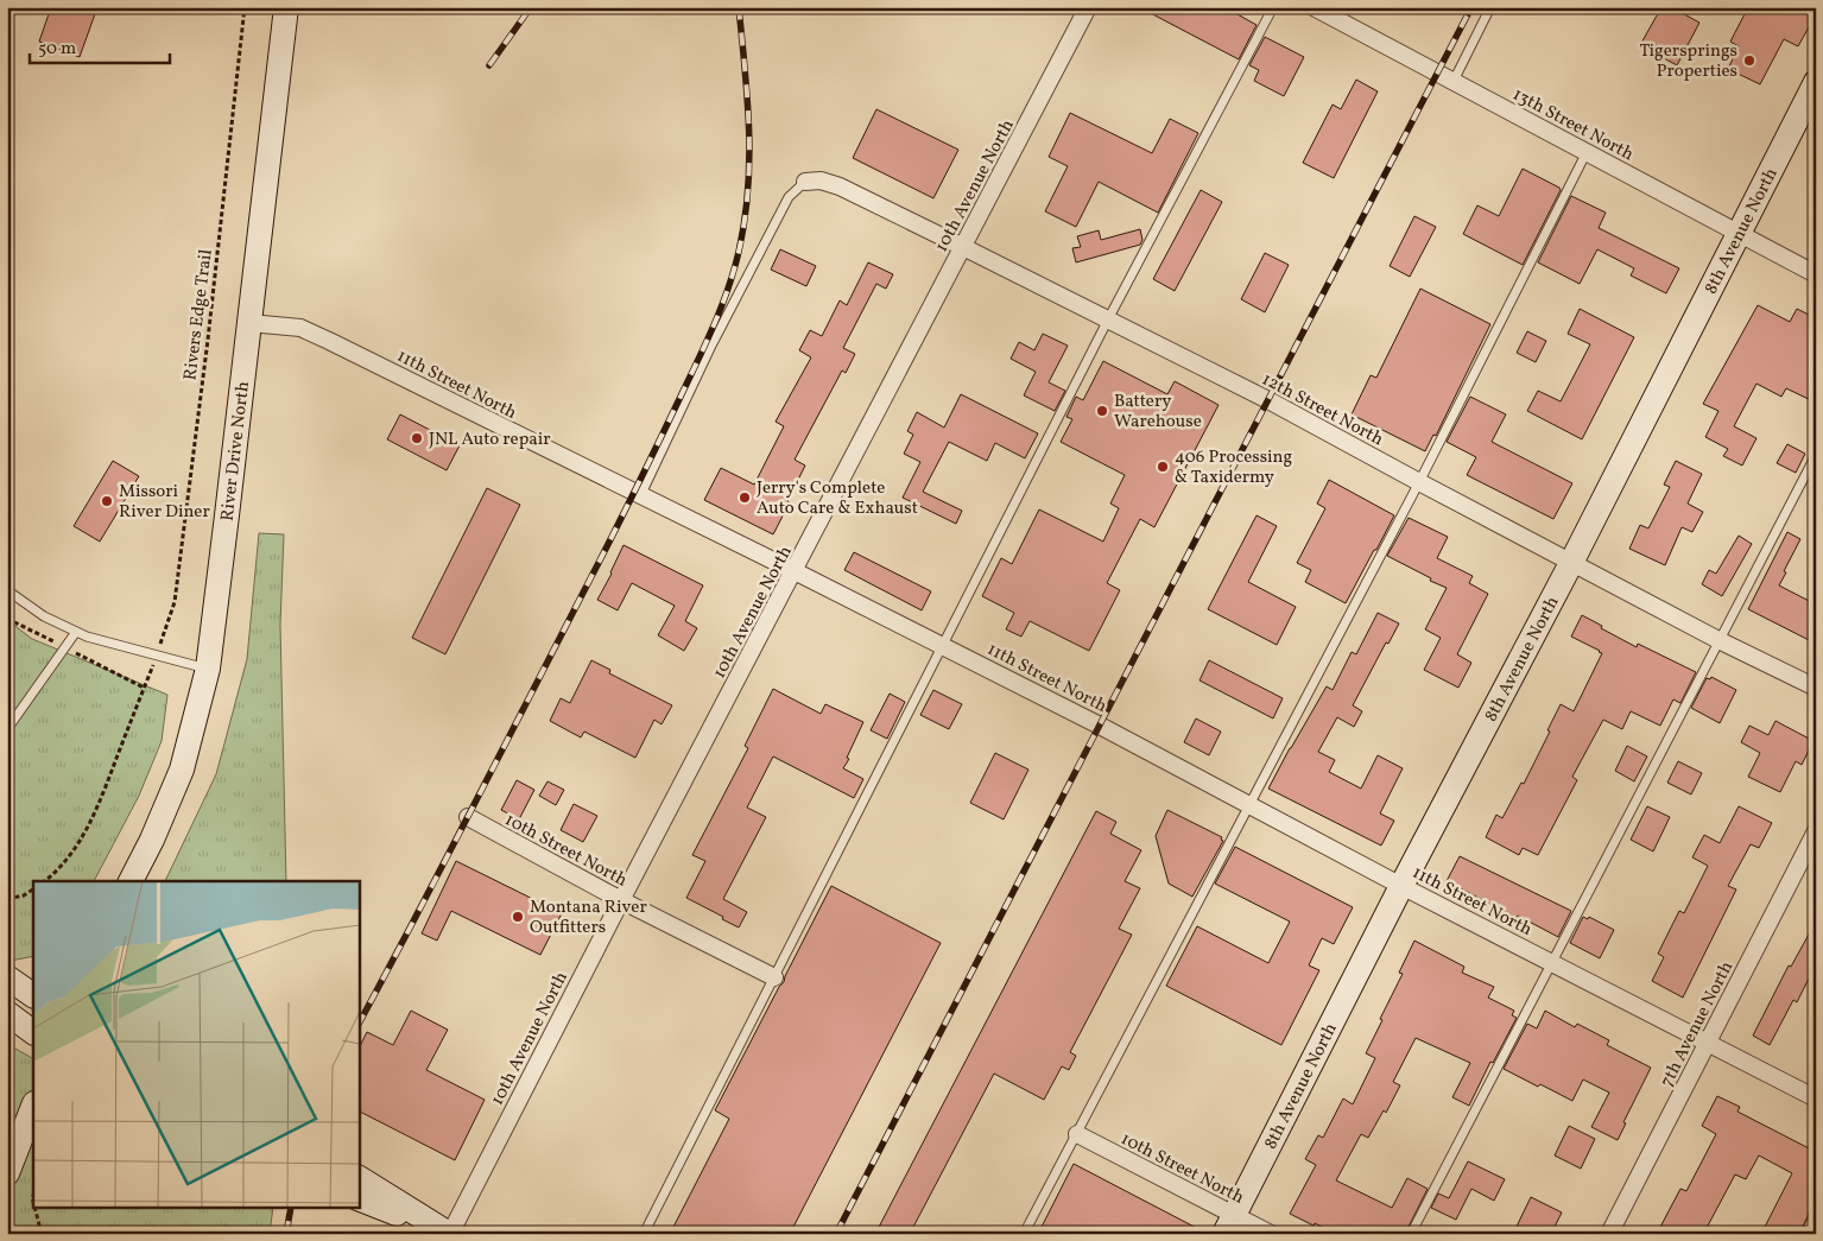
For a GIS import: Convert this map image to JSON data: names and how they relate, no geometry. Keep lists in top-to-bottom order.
{
  "streets": {
    "street": [
      "13th Street North",
      "10th Avenue North",
      "8th Avenue North",
      "11th Street North",
      "12th Street North",
      "River Drive North",
      "10th Street North",
      "7th Avenue North"
    ],
    "path": ["Rivers Edge Trail"]
  },
  "crossings": [
    ["13th Street North", "8th Avenue North"],
    ["10th Avenue North", "11th Street North"],
    ["10th Avenue North", "12th Street North"],
    ["10th Avenue North", "10th Street North"],
    ["8th Avenue North", "11th Street North"],
    ["8th Avenue North", "12th Street North"],
    ["8th Avenue North", "10th Street North"],
    ["11th Street North", "River Drive North"],
    ["11th Street North", "7th Avenue North"]
  ],
  "places": [
    "Tigersprings Properties",
    "Battery Warehouse",
    "JNL Auto repair",
    "406 Processing & Taxidermy",
    "Jerry's Complete Auto Care & Exhaust",
    "Missori River Diner",
    "Montana River Outfitters"
  ],
  "scale_bar": "50 m"
}
